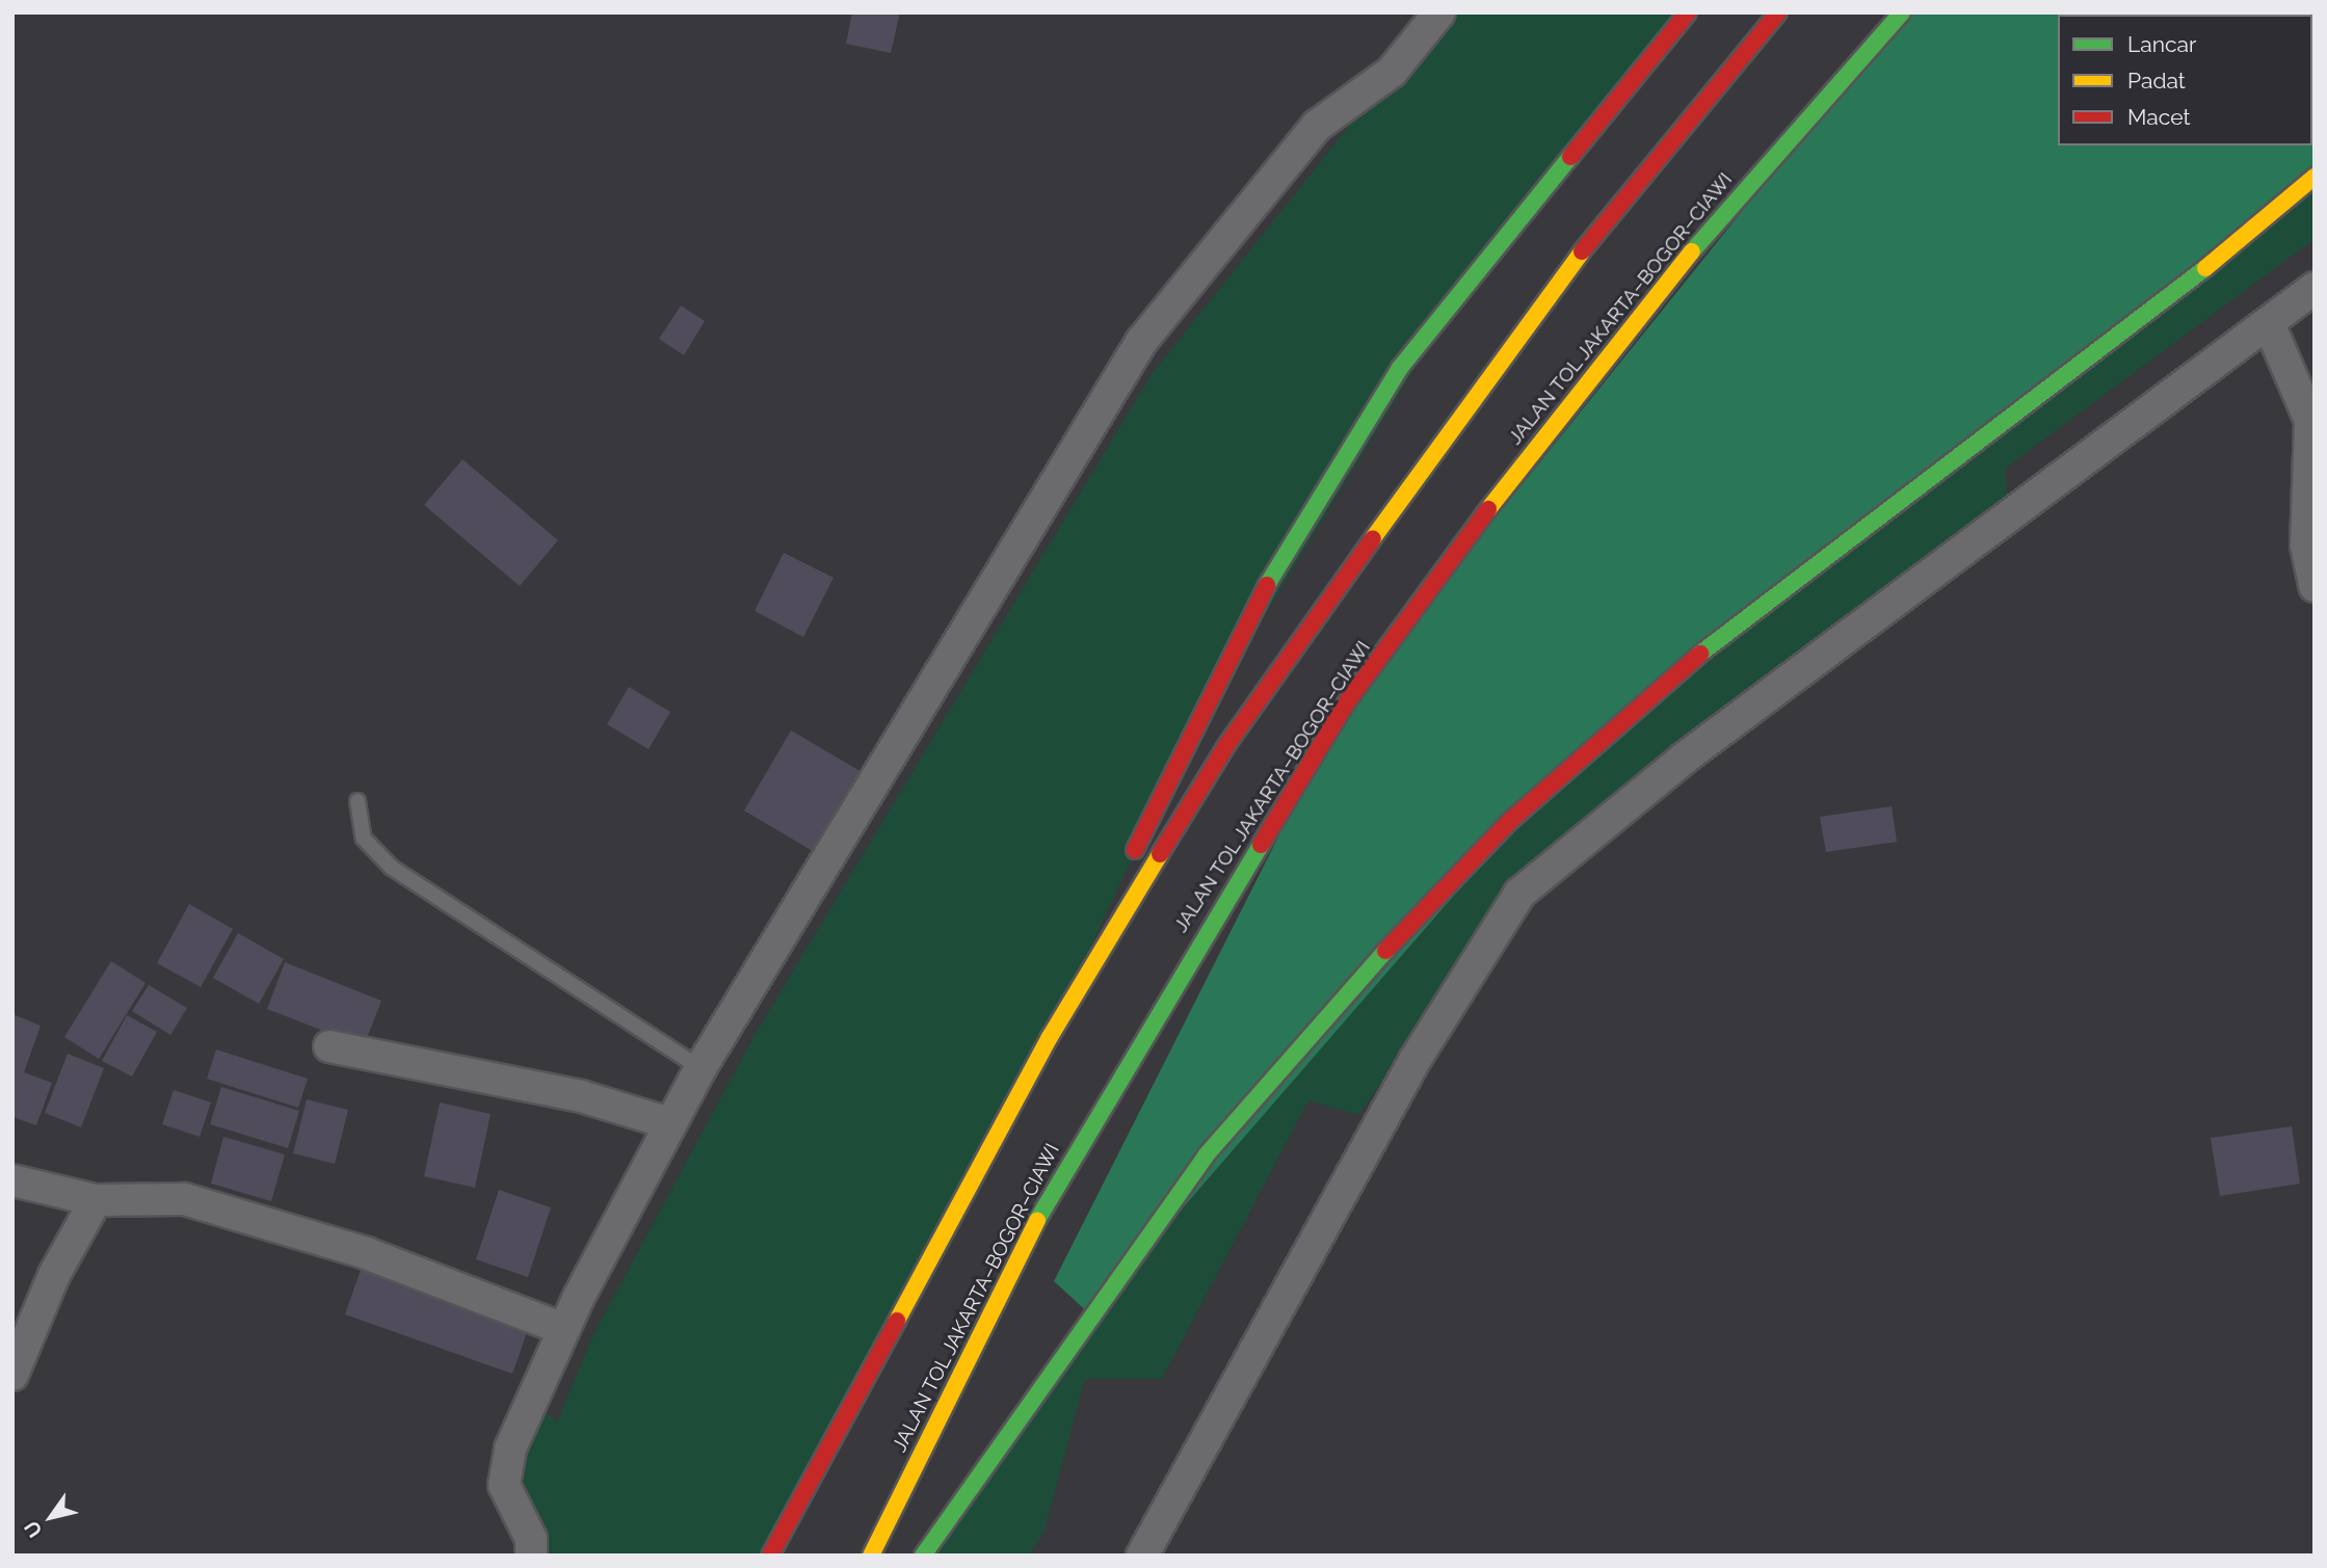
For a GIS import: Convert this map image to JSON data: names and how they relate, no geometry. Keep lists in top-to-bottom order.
{
  "streets": {
    "highway": ["JALAN TOL JAKARTA–BOGOR–CIAWI"]
  },
  "legend": ["Lancar", "Padat", "Macet"],
  "north": "bottom left"
}
